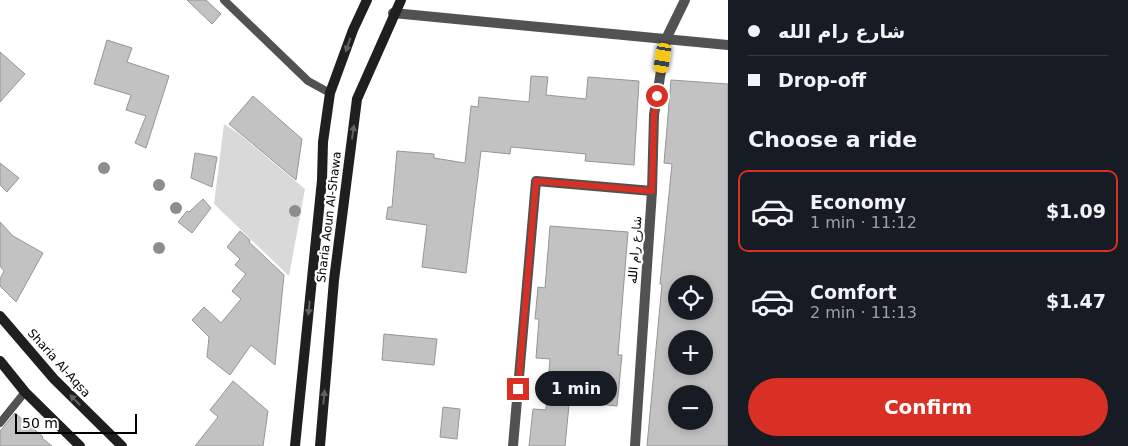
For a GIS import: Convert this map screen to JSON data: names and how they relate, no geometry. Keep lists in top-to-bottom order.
{
  "streets": {
    "main road": ["Sharia Aoun Al-Shawa", "Sharia Al-Aqsa"],
    "street": ["شارع رام الله"]
  },
  "scale_bar": "50 m",
  "page": {
    "banner": ["شارع رام الله", "Drop-off"],
    "heading": "Choose a ride",
    "list": [
      {
        "name": "Economy",
        "note": "1 min · 11:12",
        "value": "$1.09"
      },
      {
        "name": "Comfort",
        "note": "2 min · 11:13",
        "value": "$1.47"
      }
    ],
    "map_buttons": ["+", "−"],
    "buttons": "Confirm",
    "bubble": "1 min",
    "scale": "50 m"
  }
}
